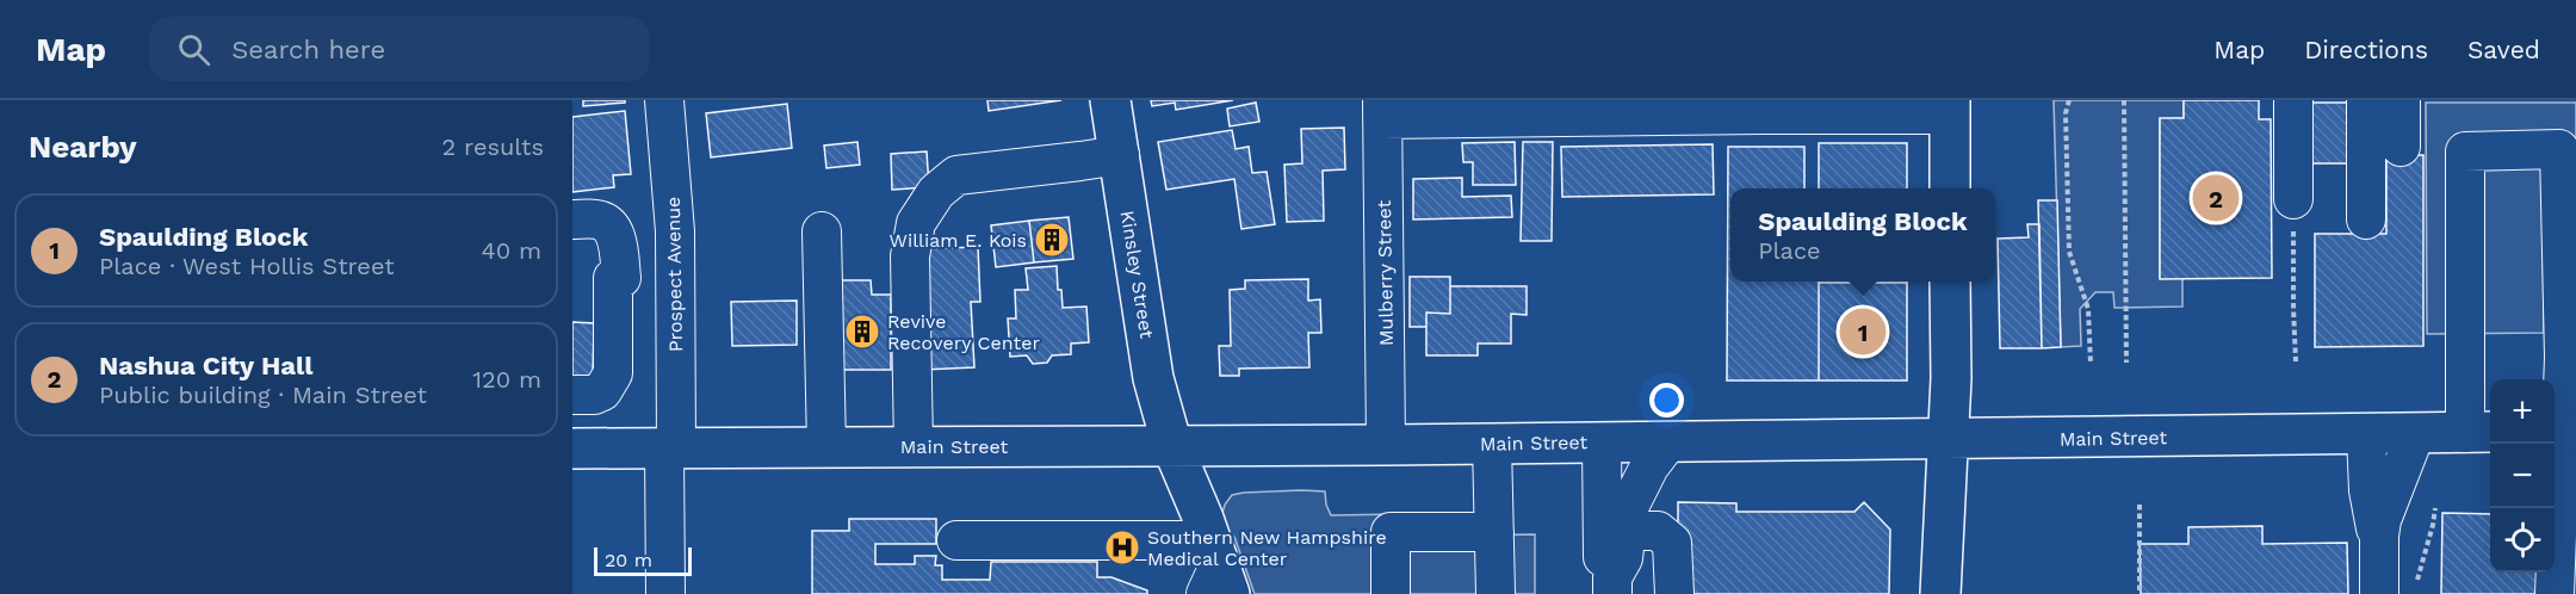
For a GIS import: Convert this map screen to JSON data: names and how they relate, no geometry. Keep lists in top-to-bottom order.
{
  "streets": {
    "main road": ["Kinsley Street", "Main Street"],
    "street": ["Mulberry Street", "Prospect Avenue"]
  },
  "crossings": [
    ["Mulberry Street", "Main Street"],
    ["Prospect Avenue", "Main Street"],
    ["Kinsley Street", "Main Street"]
  ],
  "places": {
    "building": ["William E. Kois", "Revive Recovery Center"],
    "hospital": ["Southern New Hampshire Medical Center"]
  },
  "scale_bar": "20 m",
  "page": {
    "header": "Map",
    "search": "Search here",
    "nav": ["Map", "Directions", "Saved"],
    "heading": ["Nearby", "2 results"],
    "pins": ["2", "1"],
    "popup": ["Spaulding Block", "Place"],
    "list": [
      {
        "mark": "1",
        "name": "Spaulding Block",
        "note": "Place · West Hollis Street",
        "value": "40 m"
      },
      {
        "mark": "2",
        "name": "Nashua City Hall",
        "note": "Public building · Main Street",
        "value": "120 m"
      }
    ],
    "map_buttons": ["+", "−"],
    "scale": "20 m"
  }
}
